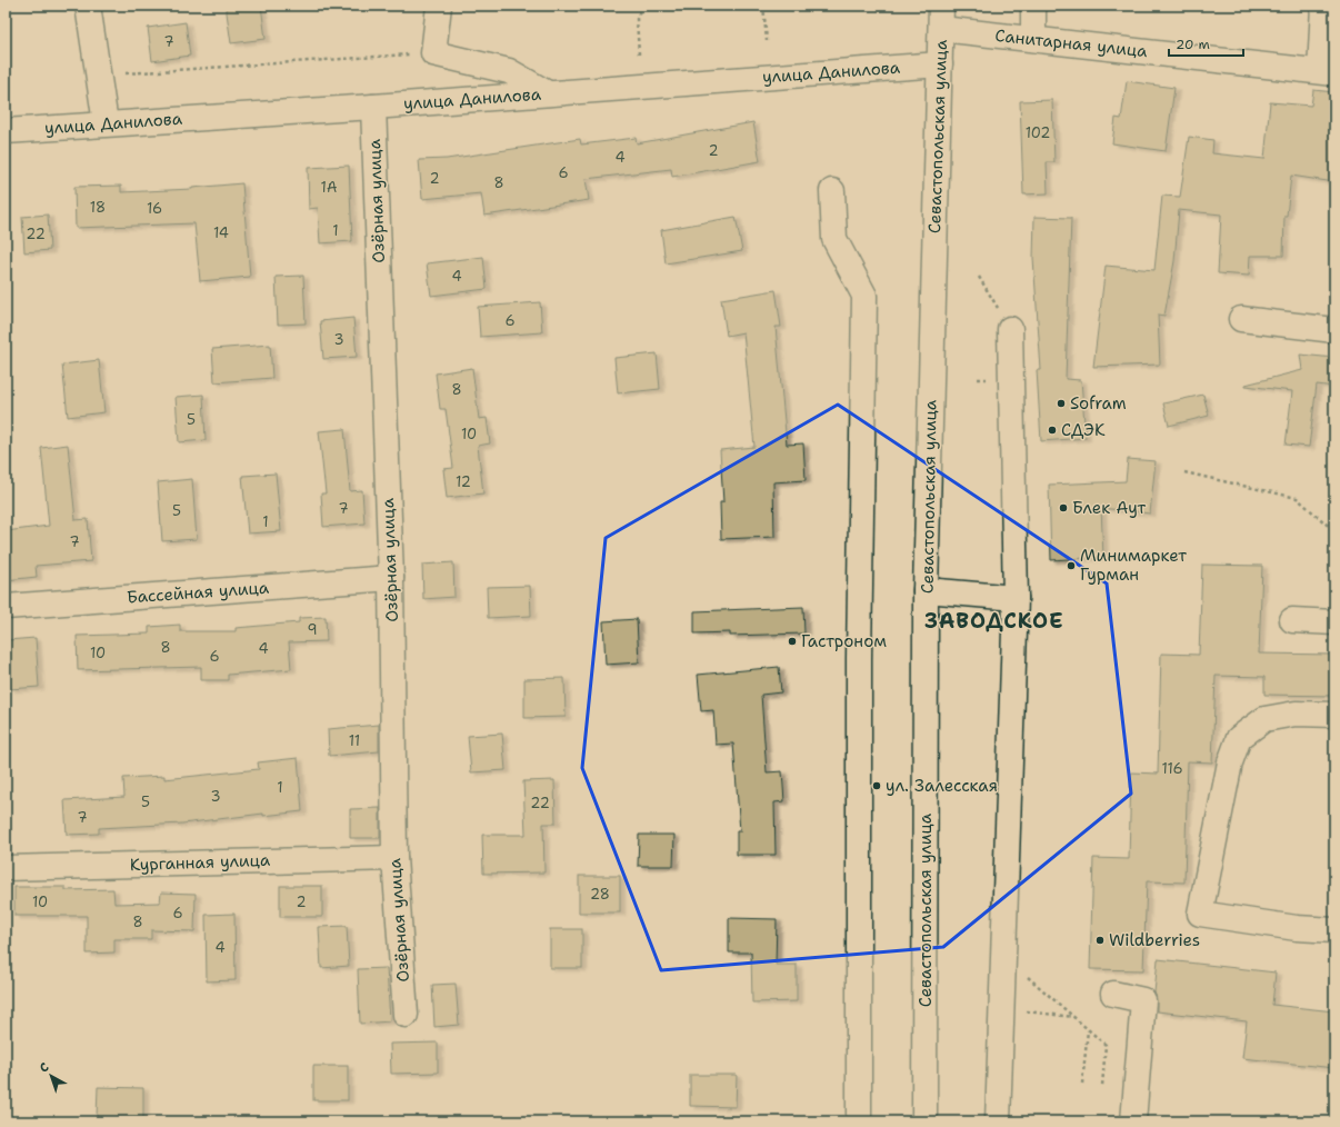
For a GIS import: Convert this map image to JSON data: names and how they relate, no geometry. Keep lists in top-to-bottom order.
{
  "streets": {
    "street": [
      "Санитарная улица",
      "улица Данилова",
      "Севастопольская улица",
      "Озёрная улица",
      "Бассейная улица",
      "Курганная улица"
    ]
  },
  "crossings": [
    ["Санитарная улица", "Севастопольская улица"],
    ["улица Данилова", "Севастопольская улица"],
    ["улица Данилова", "Озёрная улица"],
    ["Озёрная улица", "Бассейная улица"],
    ["Озёрная улица", "Курганная улица"]
  ],
  "districts": ["ЗАВОДСКОЕ"],
  "places": [
    "Sofram",
    "СДЭК",
    "Блек Аут",
    "Минимаркет Гурман",
    "Гастроном",
    "ул. Залесская",
    "Wildberries"
  ],
  "house_numbers": [
    "7",
    "102",
    "2",
    "4",
    "6",
    "2",
    "8",
    "1А",
    "18",
    "16",
    "1",
    "14",
    "22",
    "4",
    "6",
    "3",
    "8",
    "5",
    "10",
    "12",
    "7",
    "5",
    "1",
    "7",
    "9",
    "8",
    "4",
    "10",
    "6",
    "11",
    "116",
    "1",
    "3",
    "5",
    "22",
    "7",
    "28",
    "10",
    "2",
    "6",
    "8",
    "4"
  ],
  "scale_bar": "20 m",
  "north": "top left"
}
